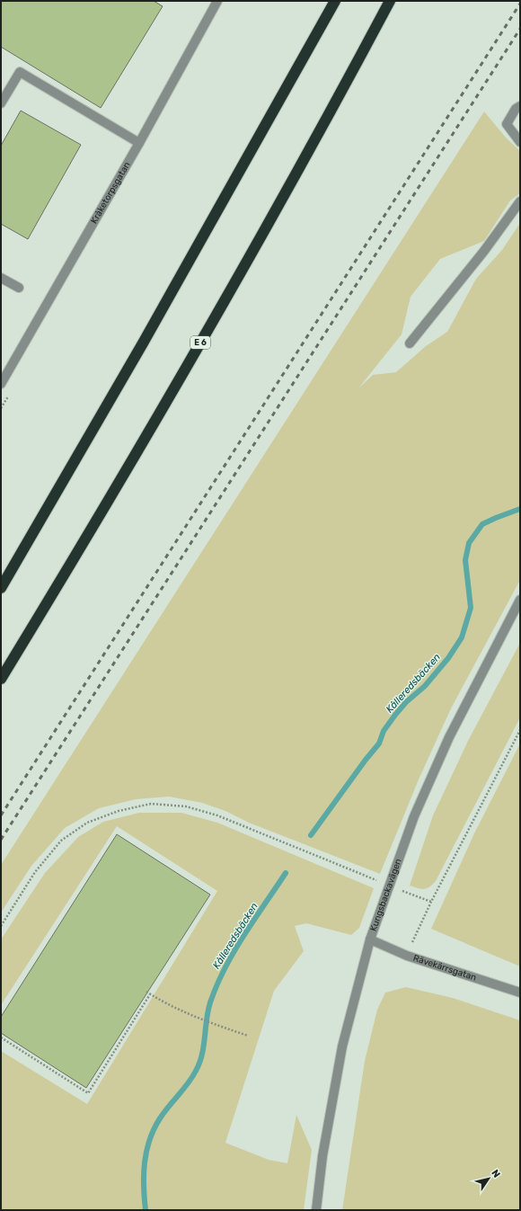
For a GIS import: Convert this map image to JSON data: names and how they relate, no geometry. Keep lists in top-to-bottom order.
{
  "streets": {
    "highway": ["E 6"],
    "street": ["Kråketorpsgatan", "Kungsbackavägen", "Rävekärrsgatan"]
  },
  "crossings": [
    ["Kungsbackavägen", "Rävekärrsgatan"]
  ],
  "water": ["Kålleredsbäcken"],
  "north": "top right"
}
